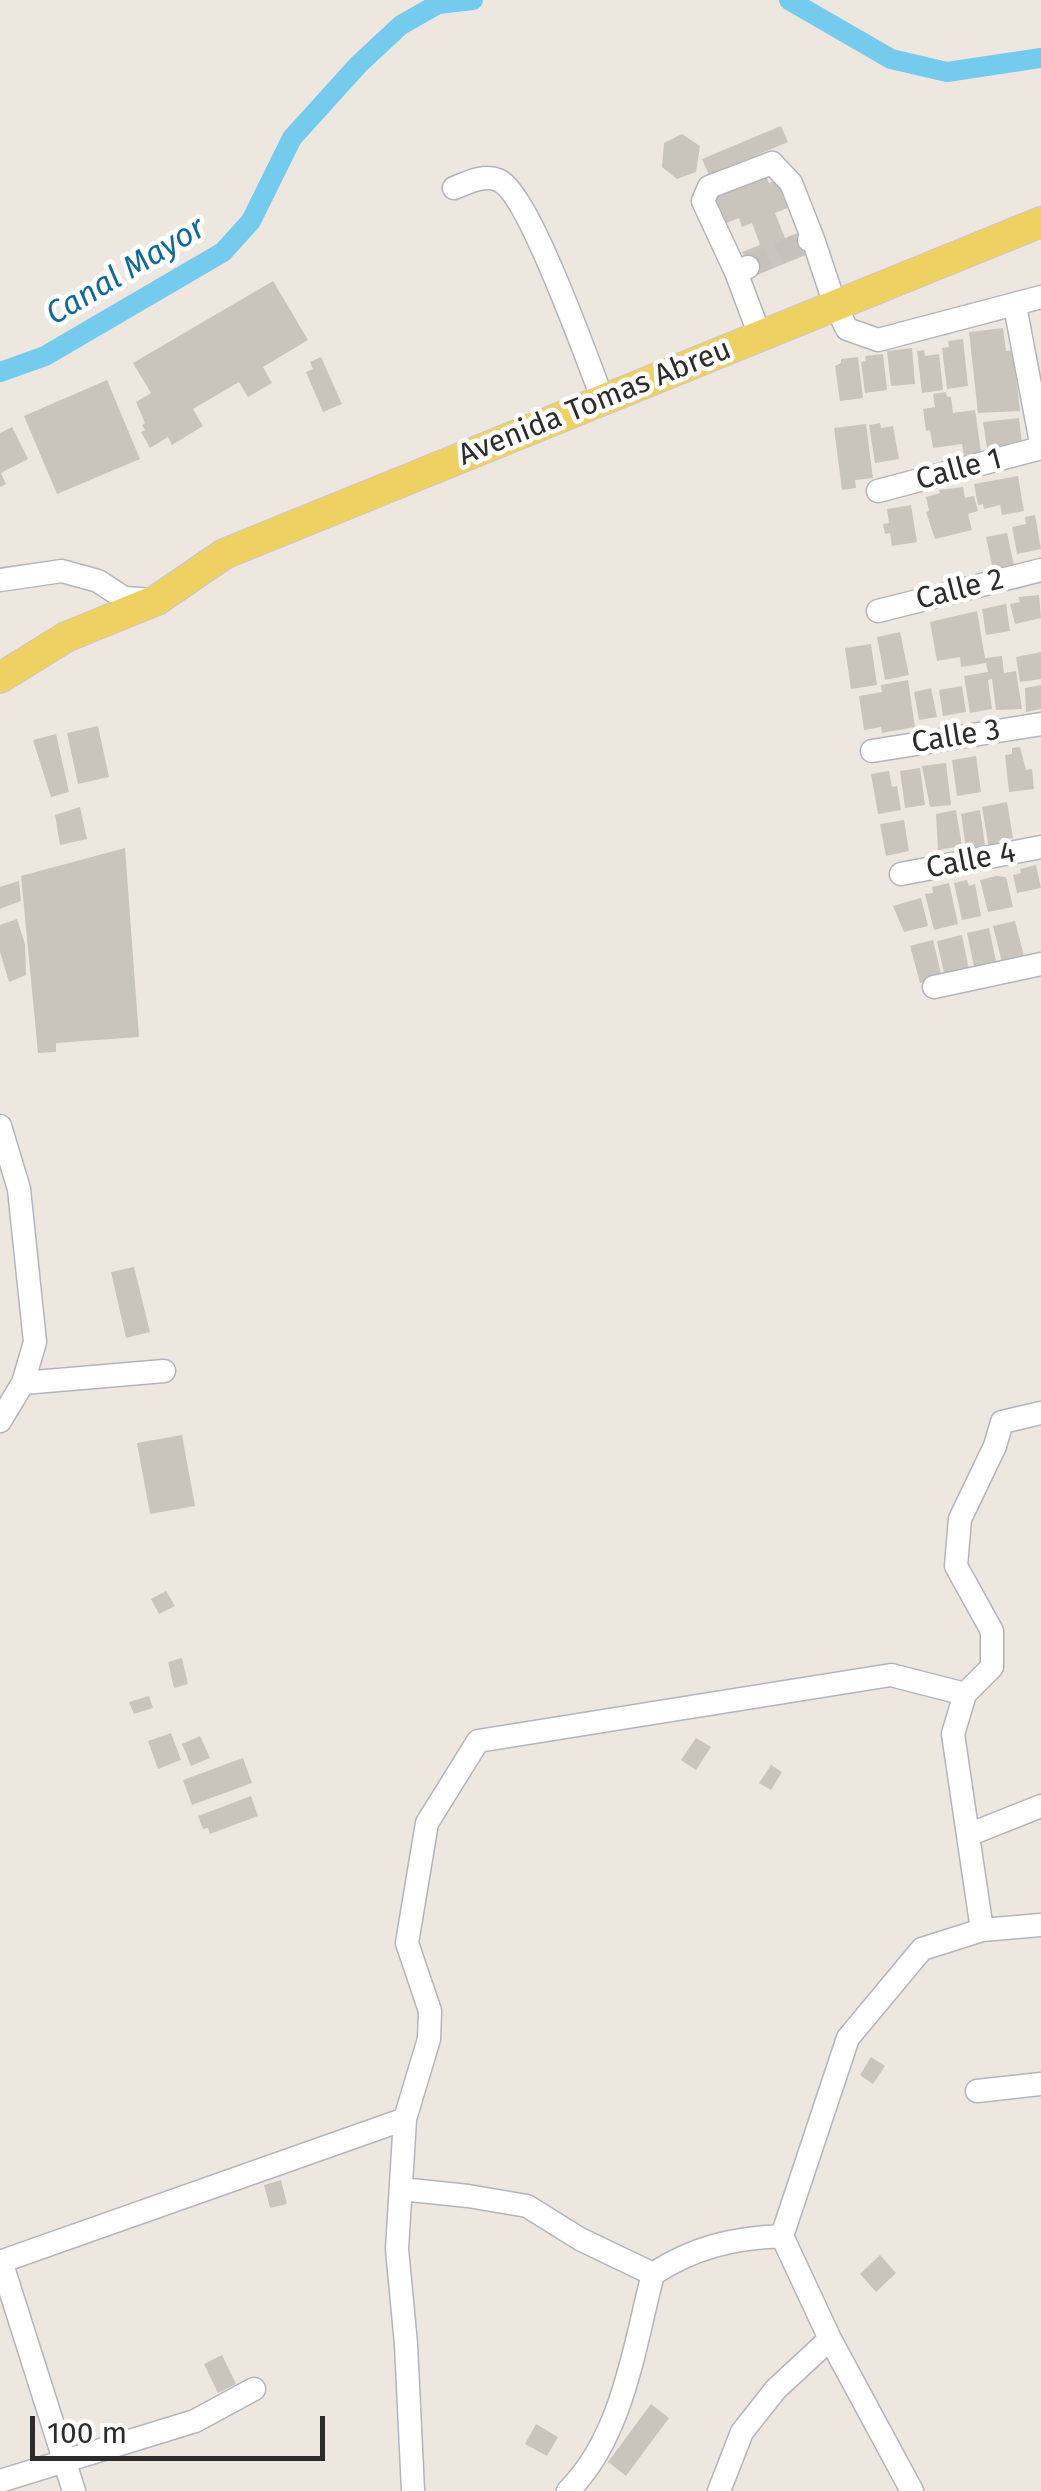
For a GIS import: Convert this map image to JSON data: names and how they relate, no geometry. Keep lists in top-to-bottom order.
{
  "streets": {
    "main road": ["Avenida Tomas Abreu"],
    "street": [
      "Calle 1",
      "Calle 2",
      "Calle 3",
      "Calle 4"
    ]
  },
  "water": ["Canal Mayor"],
  "scale_bar": "100 m"
}
